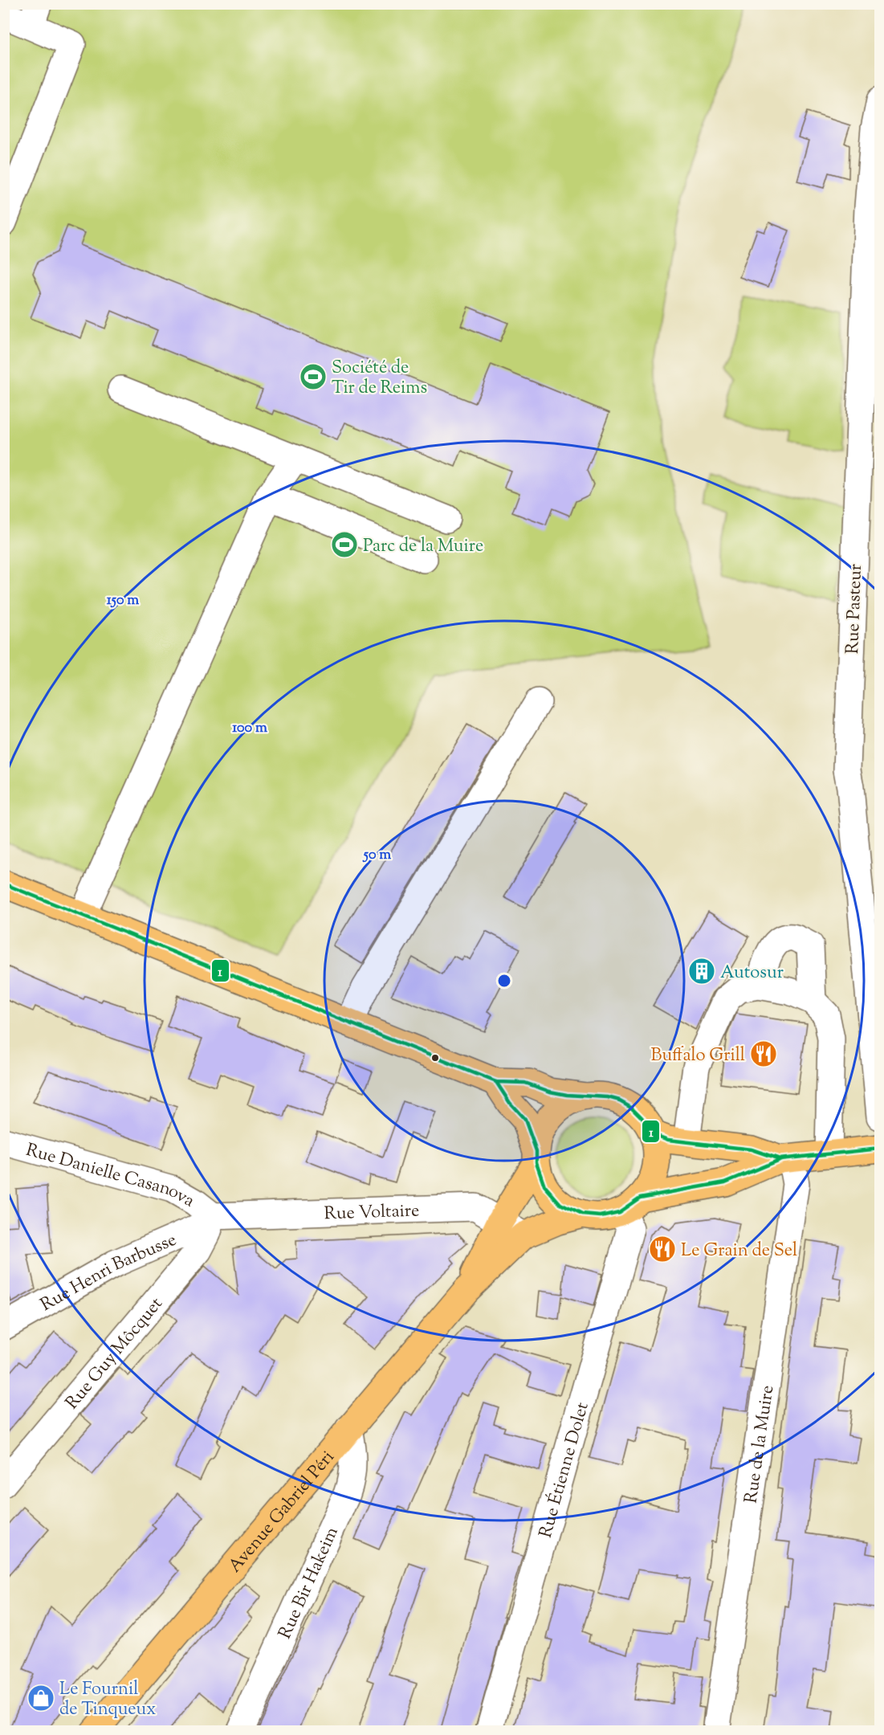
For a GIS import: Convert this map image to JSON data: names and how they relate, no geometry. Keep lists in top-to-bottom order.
{
  "streets": {
    "main road": ["Avenue Gabriel Péri"],
    "street": [
      "Rue Pasteur",
      "Rue Danielle Casanova",
      "Rue Voltaire",
      "Rue Henri Barbusse",
      "Rue Guy Môcquet",
      "Rue de la Muire",
      "Rue Étienne Dolet",
      "Rue Bir Hakeim"
    ]
  },
  "crossings": [
    ["Rue Danielle Casanova", "Rue Voltaire"],
    ["Rue Danielle Casanova", "Rue Henri Barbusse"],
    ["Rue Danielle Casanova", "Rue Guy Môcquet"],
    ["Rue Voltaire", "Rue Henri Barbusse"],
    ["Rue Voltaire", "Rue Guy Môcquet"],
    ["Rue Henri Barbusse", "Rue Guy Môcquet"],
    ["Avenue Gabriel Péri", "Rue Bir Hakeim"]
  ],
  "places": {
    "sports": ["Société de Tir de Reims", "Parc de la Muire"],
    "building": ["Autosur"],
    "restaurant": ["Buffalo Grill", "Le Grain de Sel"],
    "shop": ["Le Fournil de Tinqueux"]
  },
  "lines": ["transit line 1"],
  "rings": ["150 m", "100 m", "50 m"]
}
